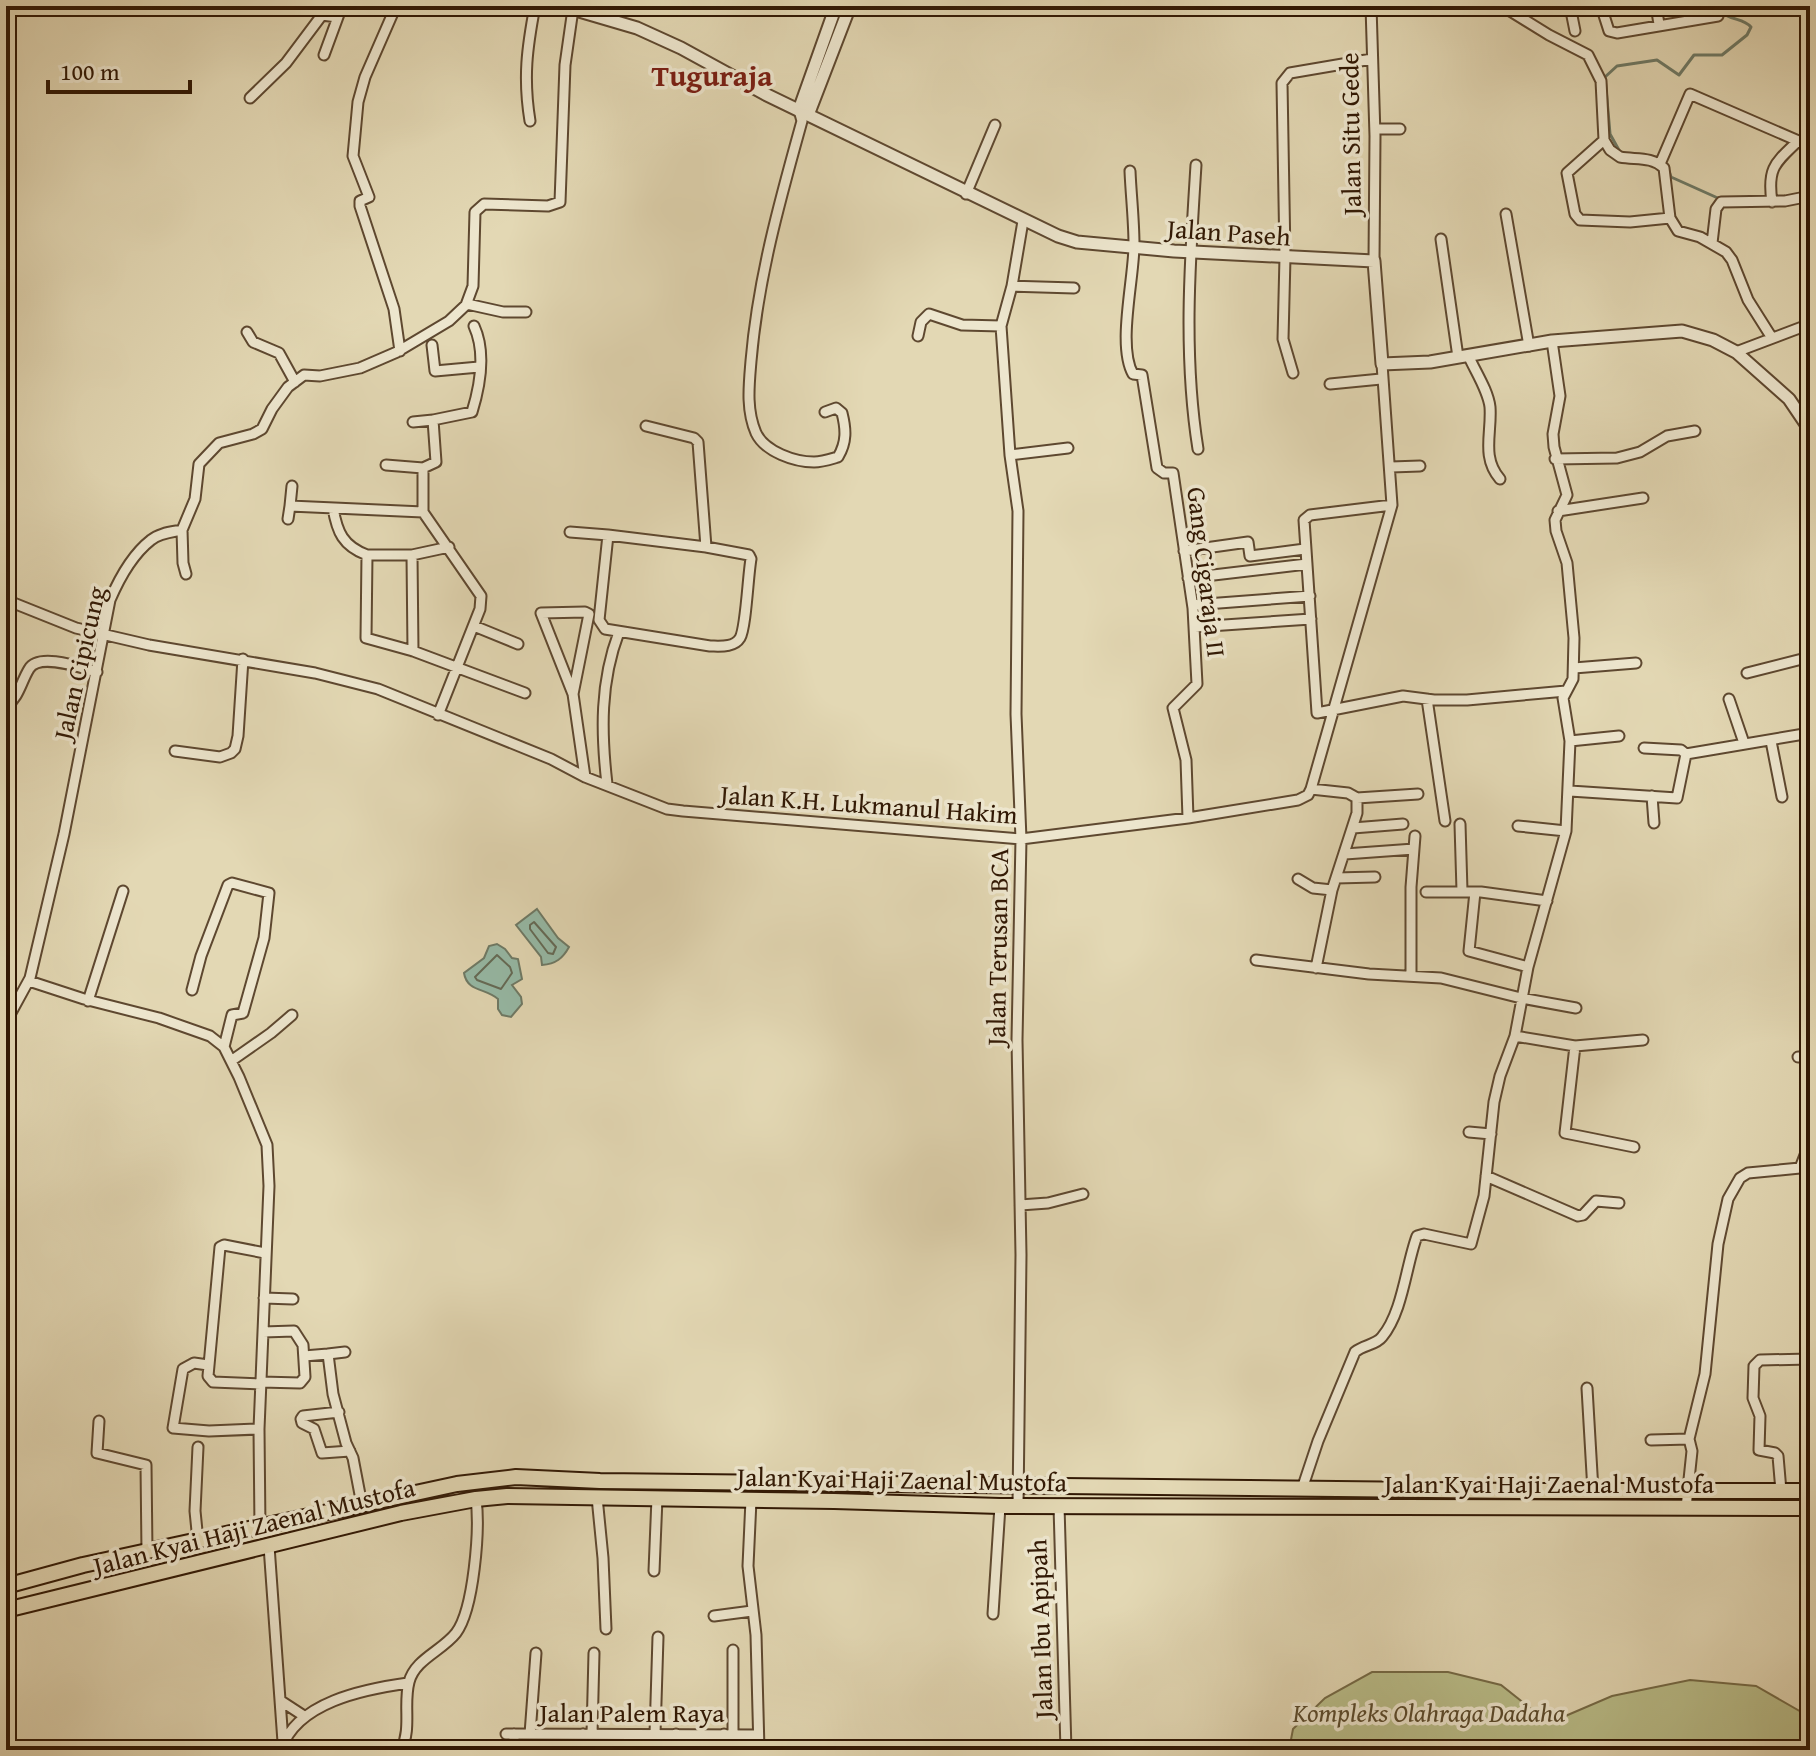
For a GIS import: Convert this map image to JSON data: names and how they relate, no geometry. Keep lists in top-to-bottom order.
{
  "streets": {
    "main road": ["Jalan Kyai Haji Zaenal Mustofa"],
    "street": [
      "Jalan Situ Gede",
      "Jalan Paseh",
      "Gang Cigaraja II",
      "Jalan Cipicung",
      "Jalan K.H. Lukmanul Hakim",
      "Jalan Terusan BCA",
      "Jalan Ibu Apipah",
      "Jalan Palem Raya"
    ]
  },
  "crossings": [
    ["Jalan Situ Gede", "Jalan Paseh"],
    ["Jalan Paseh", "Gang Cigaraja II"],
    ["Jalan Paseh", "Jalan Terusan BCA"],
    ["Gang Cigaraja II", "Jalan K.H. Lukmanul Hakim"],
    ["Jalan Cipicung", "Jalan K.H. Lukmanul Hakim"],
    ["Jalan K.H. Lukmanul Hakim", "Jalan Terusan BCA"],
    ["Jalan Terusan BCA", "Jalan Kyai Haji Zaenal Mustofa"],
    ["Jalan Kyai Haji Zaenal Mustofa", "Jalan Ibu Apipah"]
  ],
  "districts": ["Tuguraja"],
  "parks": ["Kompleks Olahraga Dadaha"],
  "scale_bar": "100 m"
}
